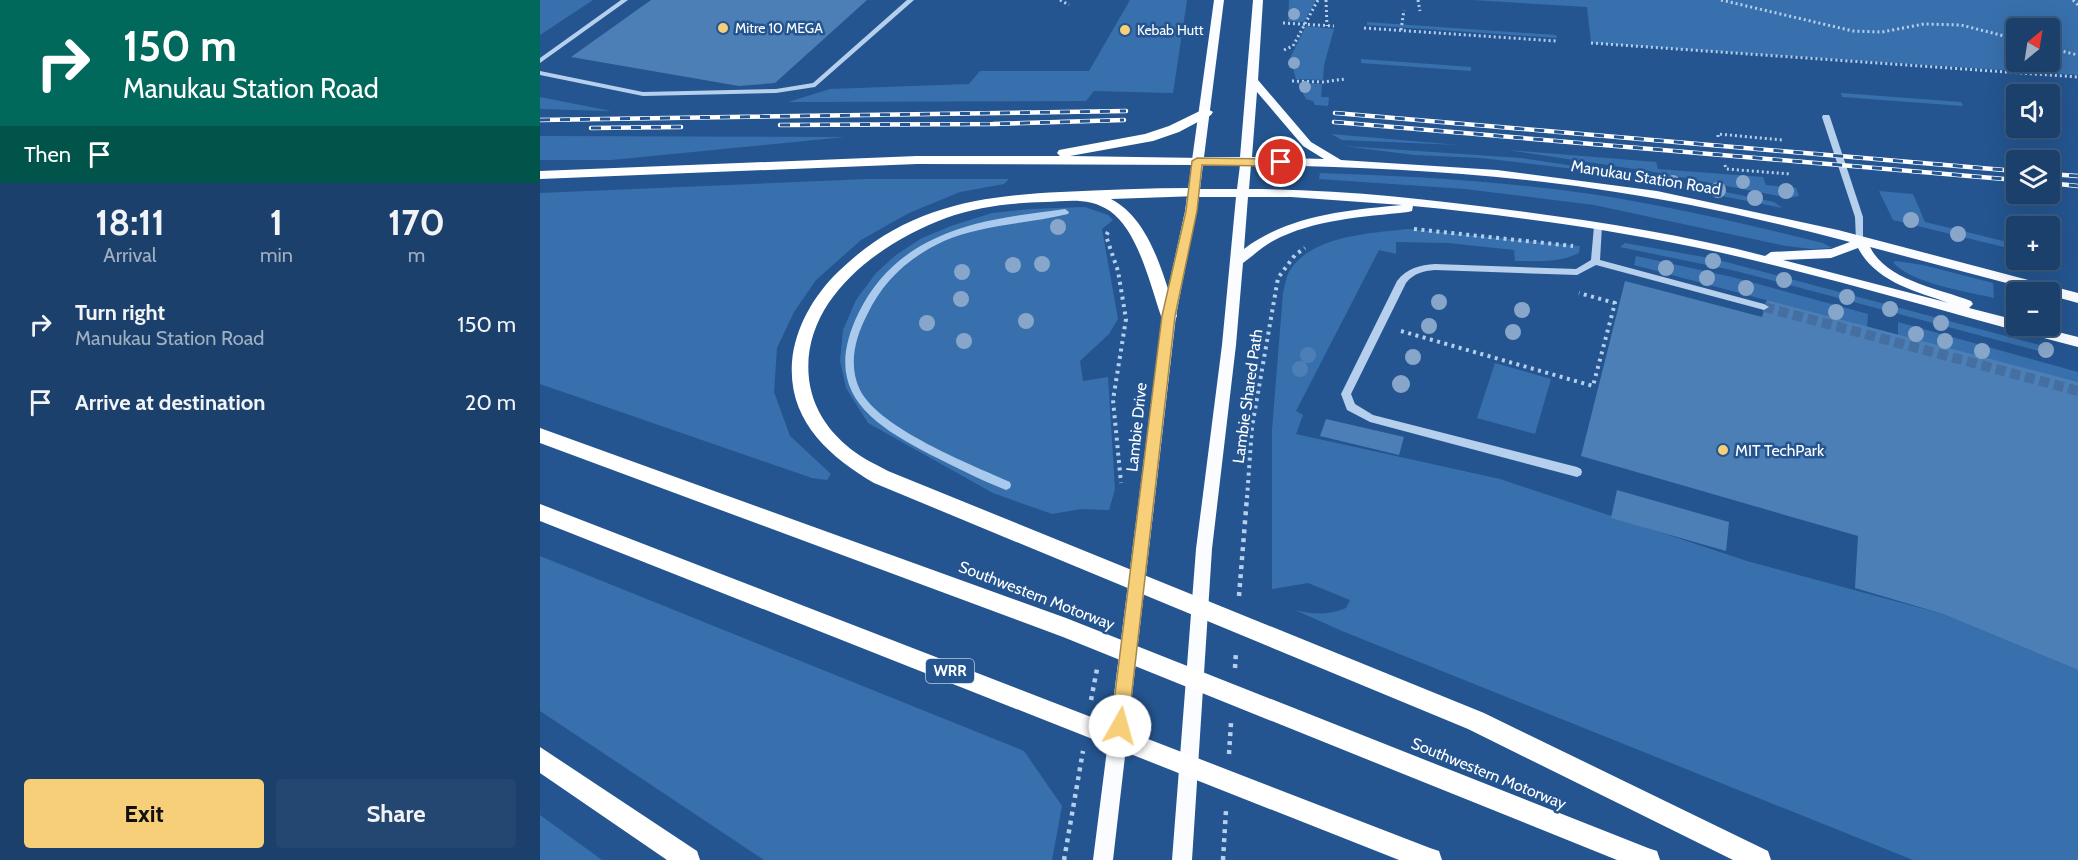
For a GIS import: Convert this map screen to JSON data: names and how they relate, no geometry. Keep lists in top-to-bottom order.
{
  "streets": {
    "highway": ["Southwestern Motorway", "WRR"],
    "main road": ["Manukau Station Road", "Lambie Drive"],
    "path": ["Lambie Shared Path"]
  },
  "crossings": [
    ["Manukau Station Road", "Lambie Drive"]
  ],
  "places": ["Mitre 10 MEGA", "Kebab Hutt", "MIT TechPark"],
  "north": "top right",
  "page": {
    "turn": ["150 m", "Manukau Station Road"],
    "map_buttons": ["+", "−"],
    "then": "Then",
    "eta": [
      "18:11",
      "Arrival",
      "1",
      "min",
      "170",
      "m"
    ],
    "list": [
      {
        "name": "Turn right",
        "note": "Manukau Station Road",
        "value": "150 m"
      },
      {
        "name": "Arrive at destination",
        "value": "20 m"
      }
    ],
    "buttons": ["Exit", "Share"]
  }
}
